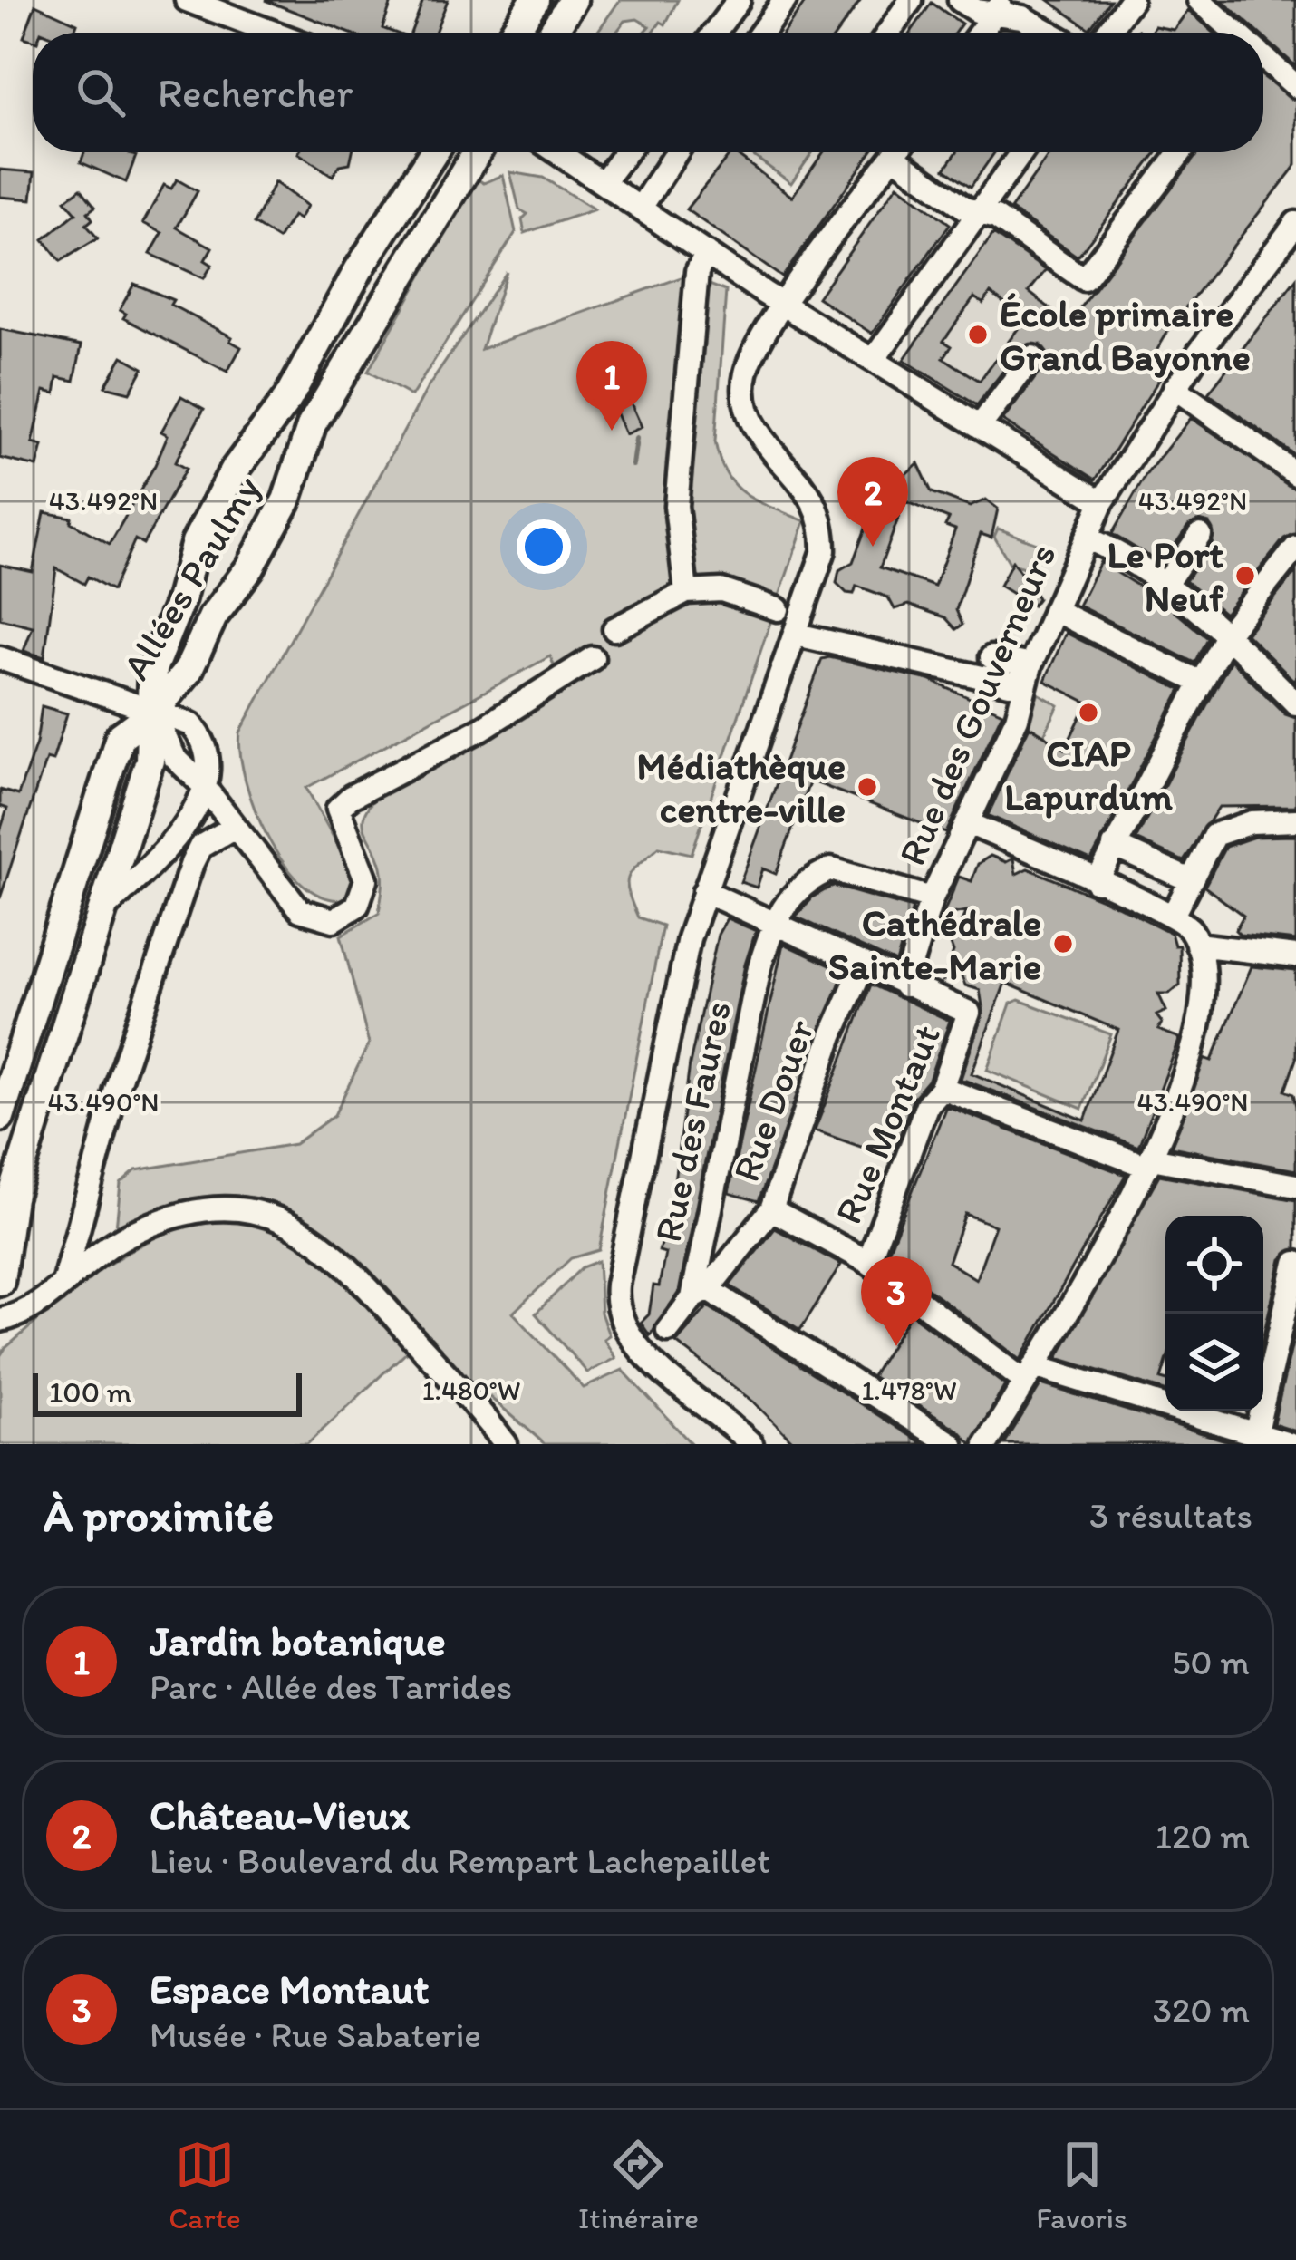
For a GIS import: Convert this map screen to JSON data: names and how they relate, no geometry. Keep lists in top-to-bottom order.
{
  "streets": {
    "main road": ["Allées Paulmy"],
    "street": [
      "Rue des Gouverneurs",
      "Rue Douer",
      "Rue des Faures",
      "Rue Montaut"
    ]
  },
  "crossings": [
    ["Rue des Gouverneurs", "Rue Montaut"],
    ["Rue Douer", "Rue des Faures"]
  ],
  "places": [
    "École primaire Grand Bayonne",
    "Le Port Neuf",
    "CIAP Lapurdum",
    "Médiathèque centre-ville",
    "Cathédrale Sainte-Marie"
  ],
  "scale_bar": "100 m",
  "page": {
    "search": "Rechercher",
    "pins": ["1", "2", "3"],
    "scale": "100 m",
    "heading": ["À proximité", "3 résultats"],
    "list": [
      {
        "mark": "1",
        "name": "Jardin botanique",
        "note": "Parc · Allée des Tarrides",
        "value": "50 m"
      },
      {
        "mark": "2",
        "name": "Château-Vieux",
        "note": "Lieu · Boulevard du Rempart Lachepaillet",
        "value": "120 m"
      },
      {
        "mark": "3",
        "name": "Espace Montaut",
        "note": "Musée · Rue Sabaterie",
        "value": "320 m"
      }
    ],
    "nav": ["Carte", "Itinéraire", "Favoris"]
  },
  "coordinates": [
    "43.492°N",
    "43.490°N",
    "1.480°W",
    "1.478°W"
  ]
}
